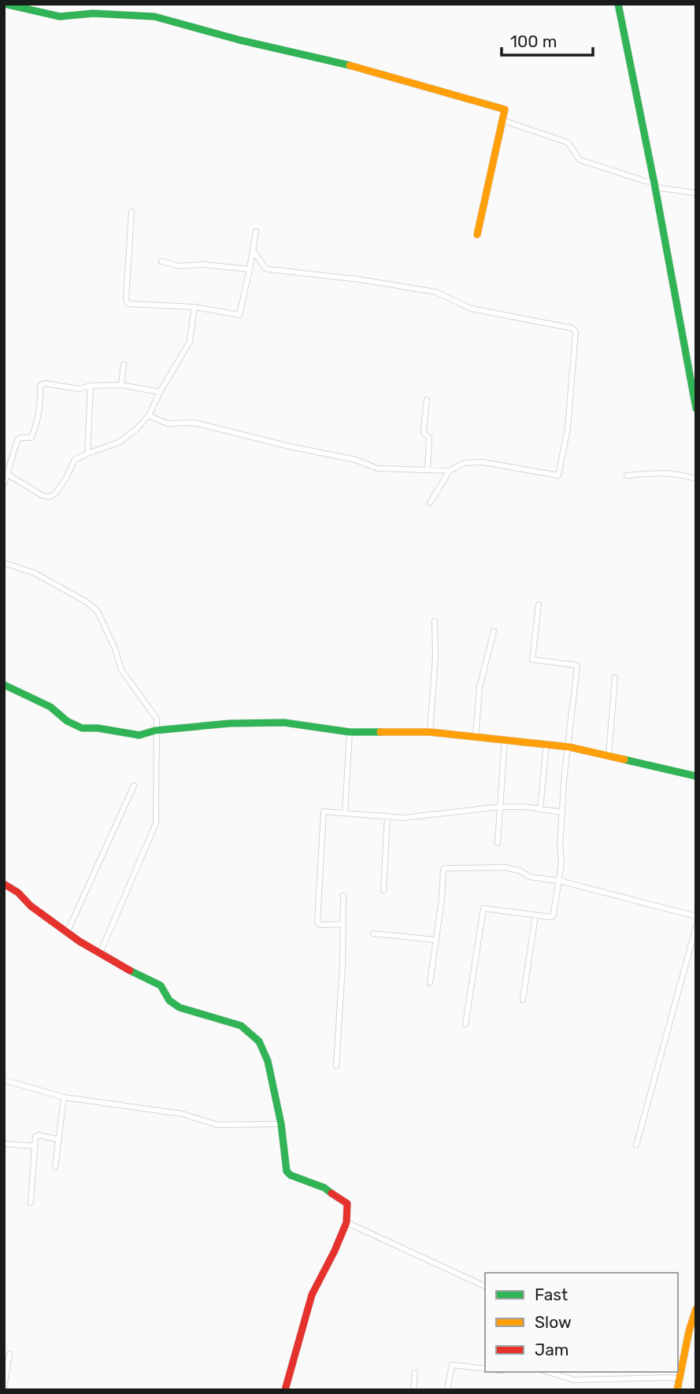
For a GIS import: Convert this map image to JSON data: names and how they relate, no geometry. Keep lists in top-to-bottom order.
{
  "legend": ["Fast", "Slow", "Jam"],
  "scale_bar": "100 m"
}
